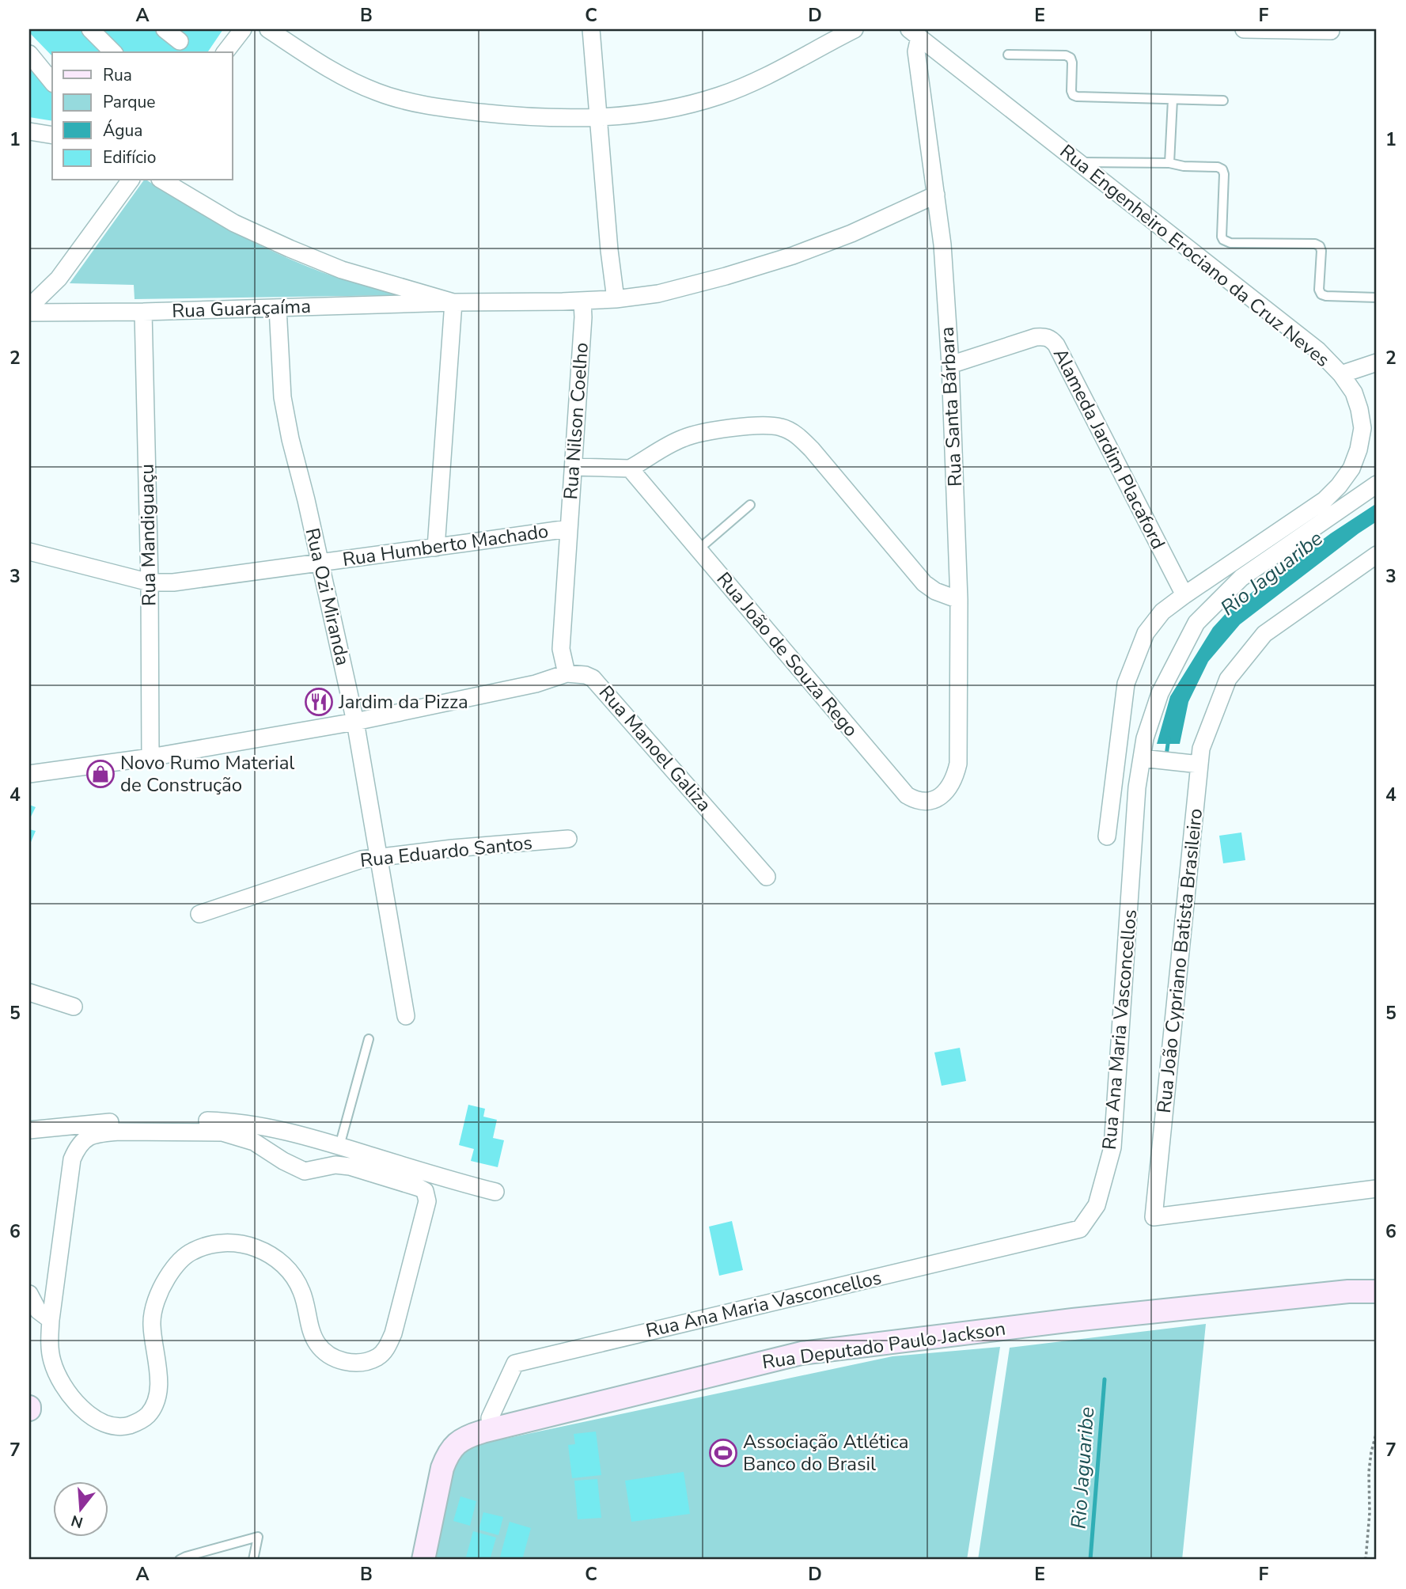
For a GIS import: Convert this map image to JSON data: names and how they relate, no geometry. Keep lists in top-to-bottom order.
{
  "streets": {
    "main road": ["Rua Deputado Paulo Jackson"],
    "street": [
      "Rua Engenheiro Erociano da Cruz Neves",
      "Rua Guaraçaíma",
      "Rua Santa Bárbara",
      "Rua Nilson Coelho",
      "Alameda Jardim Placaford",
      "Rua Mandiguaçu",
      "Rua Humberto Machado",
      "Rua Ozi Miranda",
      "Rua João de Souza Rego",
      "Rua Manoel Galiza",
      "Rua Eduardo Santos",
      "Rua João Cypriano Batista Brasileiro",
      "Rua Ana Maria Vasconcellos"
    ]
  },
  "crossings": [
    ["Rua Engenheiro Erociano da Cruz Neves", "Rua Santa Bárbara"],
    ["Rua Engenheiro Erociano da Cruz Neves", "Alameda Jardim Placaford"],
    ["Rua Engenheiro Erociano da Cruz Neves", "Rua Ana Maria Vasconcellos"],
    ["Rua Guaraçaíma", "Rua Santa Bárbara"],
    ["Rua Guaraçaíma", "Rua Nilson Coelho"],
    ["Rua Guaraçaíma", "Rua Mandiguaçu"],
    ["Rua Guaraçaíma", "Rua Ozi Miranda"],
    ["Rua Santa Bárbara", "Alameda Jardim Placaford"],
    ["Rua Santa Bárbara", "Rua João de Souza Rego"],
    ["Rua Nilson Coelho", "Rua Humberto Machado"],
    ["Rua Nilson Coelho", "Rua Manoel Galiza"],
    ["Rua Mandiguaçu", "Rua Humberto Machado"],
    ["Rua Mandiguaçu", "Rua Manoel Galiza"],
    ["Rua Humberto Machado", "Rua Ozi Miranda"],
    ["Rua Ozi Miranda", "Rua Manoel Galiza"],
    ["Rua Ozi Miranda", "Rua Eduardo Santos"],
    ["Rua Ana Maria Vasconcellos", "Rua Deputado Paulo Jackson"]
  ],
  "water": ["Rio Jaguaribe"],
  "places": {
    "restaurant": ["Jardim da Pizza"],
    "shop": ["Novo Rumo Material de Construção"],
    "sports": ["Associação Atlética Banco do Brasil"]
  },
  "legend": [
    "Rua",
    "Parque",
    "Água",
    "Edifício"
  ],
  "north": "bottom",
  "grid": {
    "columns": [
      "A",
      "B",
      "C",
      "D",
      "E",
      "F"
    ],
    "rows": [
      "1",
      "2",
      "3",
      "4",
      "5",
      "6",
      "7"
    ]
  }
}
